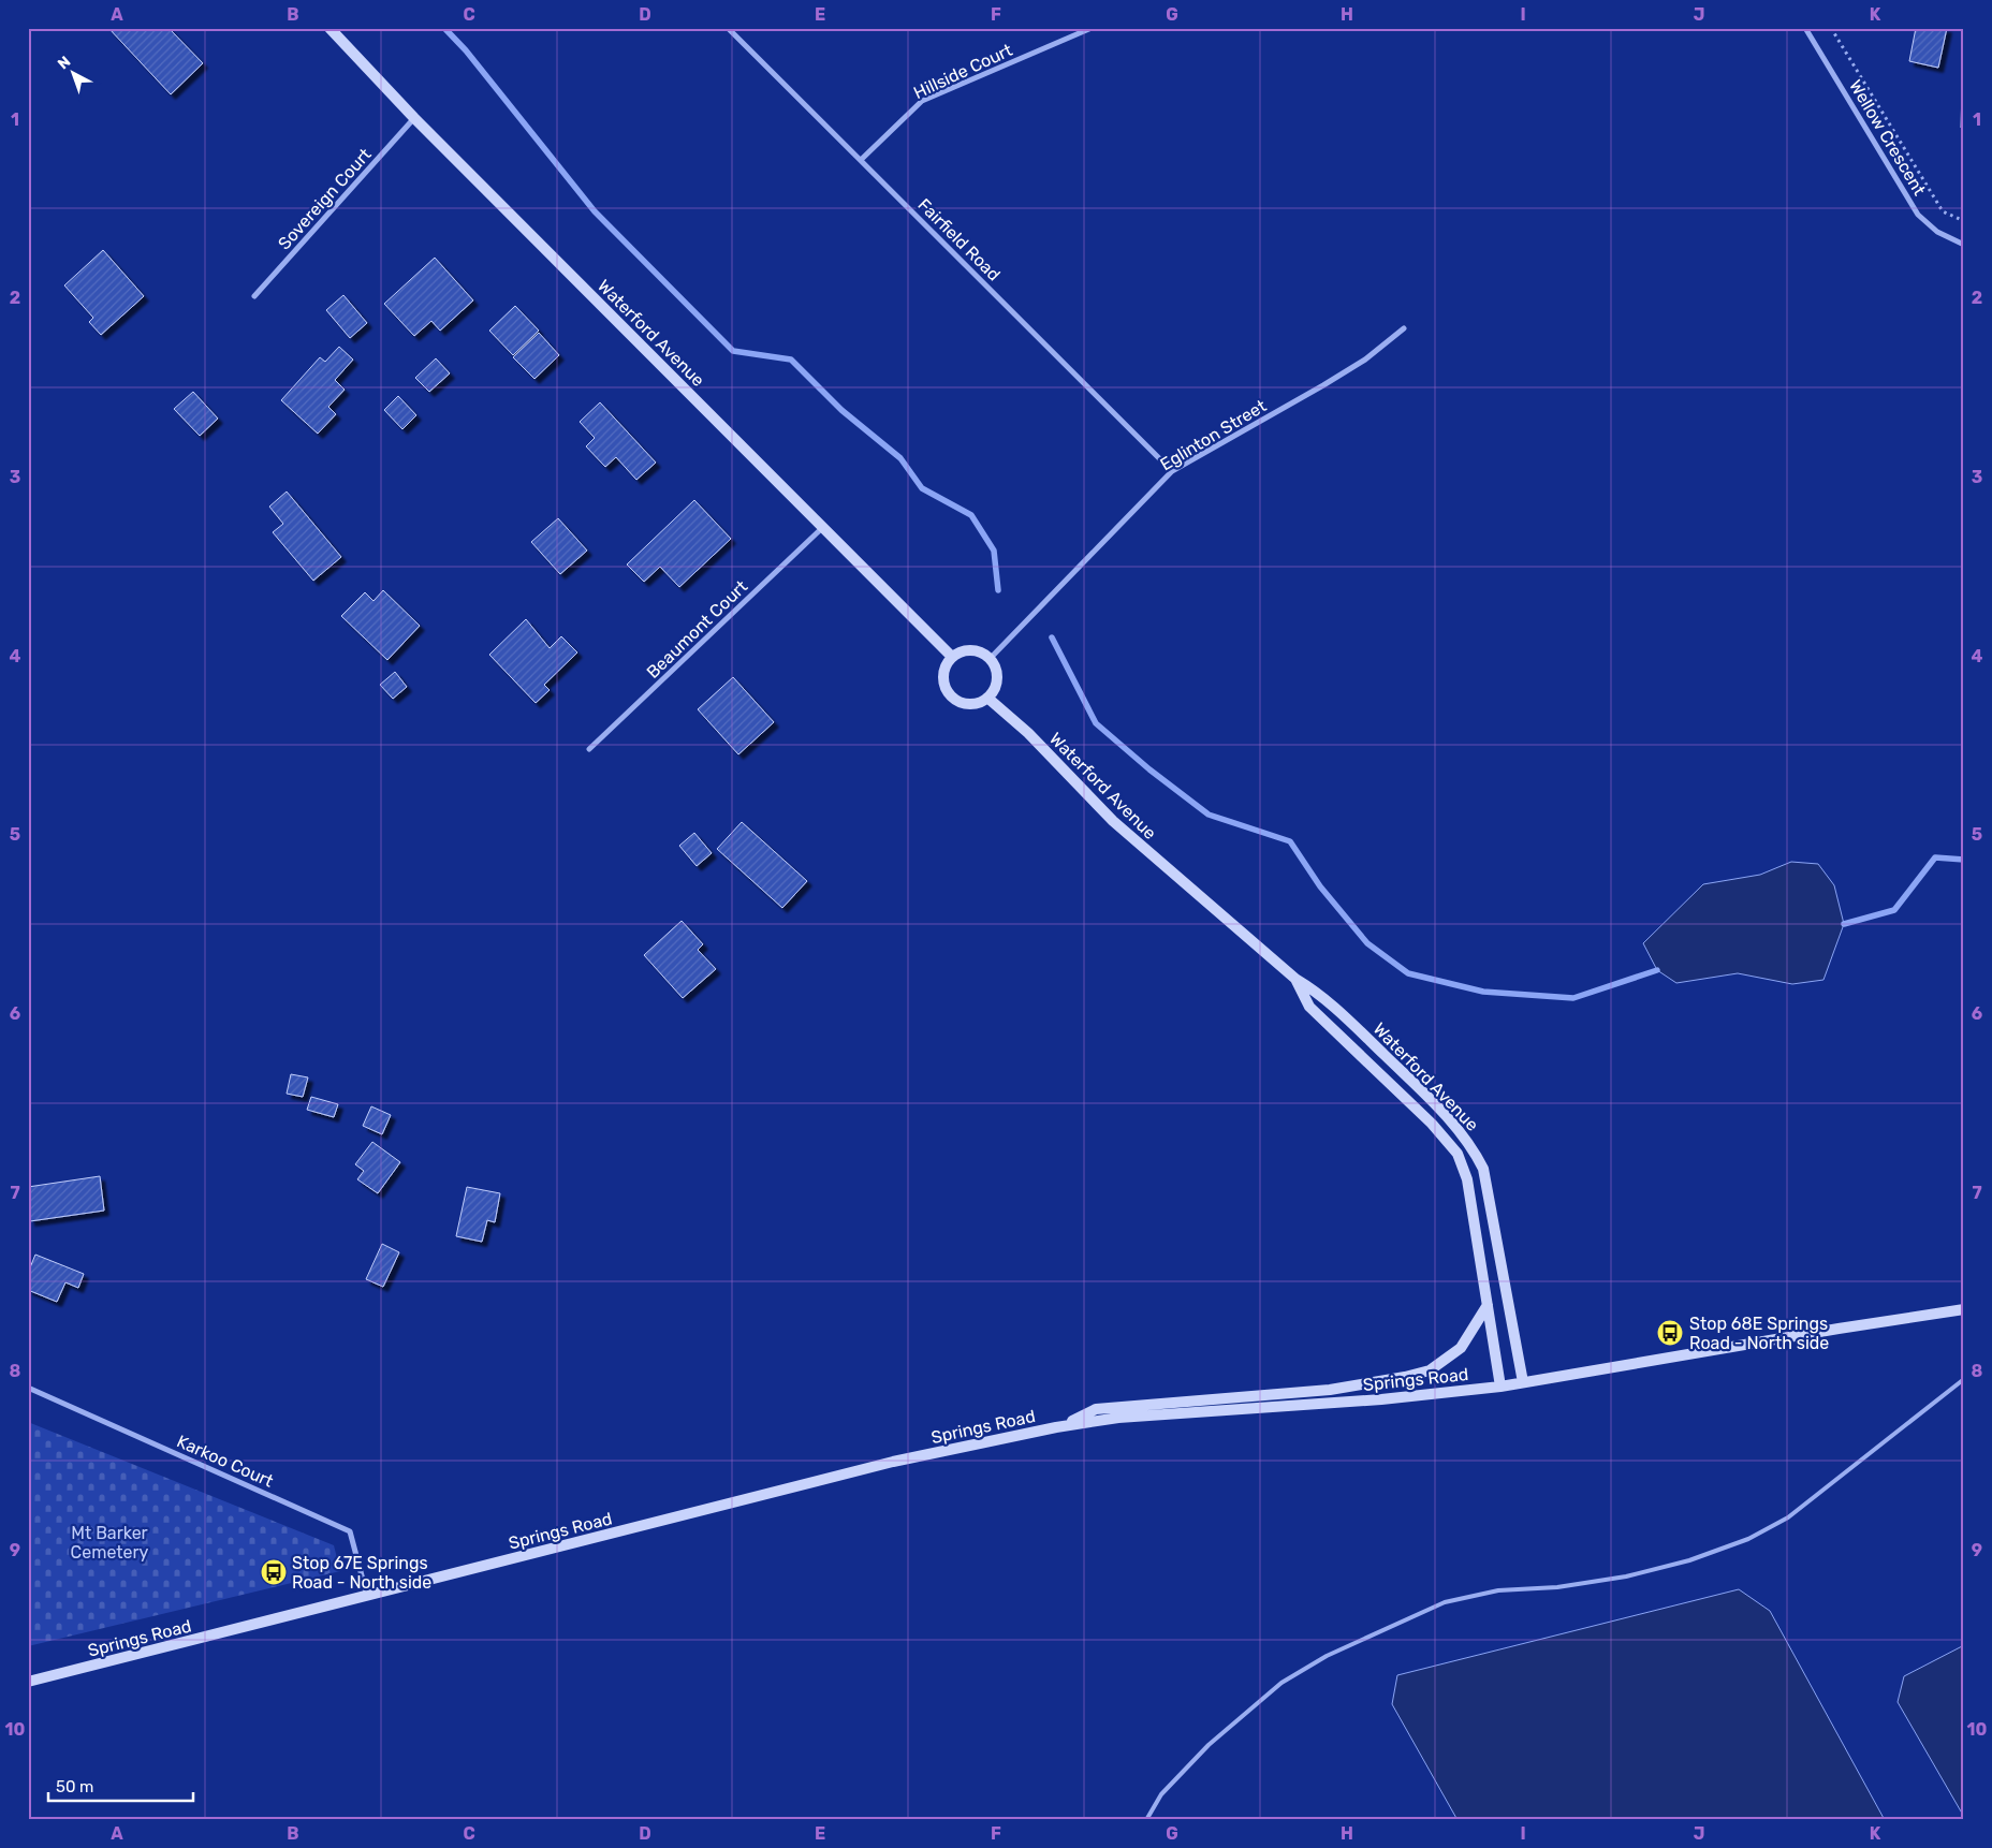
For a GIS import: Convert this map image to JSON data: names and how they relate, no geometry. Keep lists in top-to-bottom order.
{
  "streets": {
    "street": [
      "Hillside Court",
      "Wellow Crescent",
      "Sovereign Court",
      "Fairfield Road",
      "Waterford Avenue",
      "Eglinton Street",
      "Beaumont Court",
      "Springs Road",
      "Karkoo Court"
    ]
  },
  "crossings": [
    ["Hillside Court", "Fairfield Road"],
    ["Sovereign Court", "Waterford Avenue"],
    ["Fairfield Road", "Eglinton Street"],
    ["Waterford Avenue", "Eglinton Street"],
    ["Waterford Avenue", "Beaumont Court"],
    ["Waterford Avenue", "Springs Road"],
    ["Springs Road", "Karkoo Court"]
  ],
  "parks": ["Mt Barker Cemetery"],
  "places": {
    "bus stop": ["Stop 68E Springs Road - North side", "Stop 67E Springs Road - North side"]
  },
  "scale_bar": "50 m",
  "north": "top left",
  "grid": {
    "columns": [
      "A",
      "B",
      "C",
      "D",
      "E",
      "F",
      "G",
      "H",
      "I",
      "J",
      "K"
    ],
    "rows": [
      "1",
      "2",
      "3",
      "4",
      "5",
      "6",
      "7",
      "8",
      "9",
      "10"
    ]
  }
}
